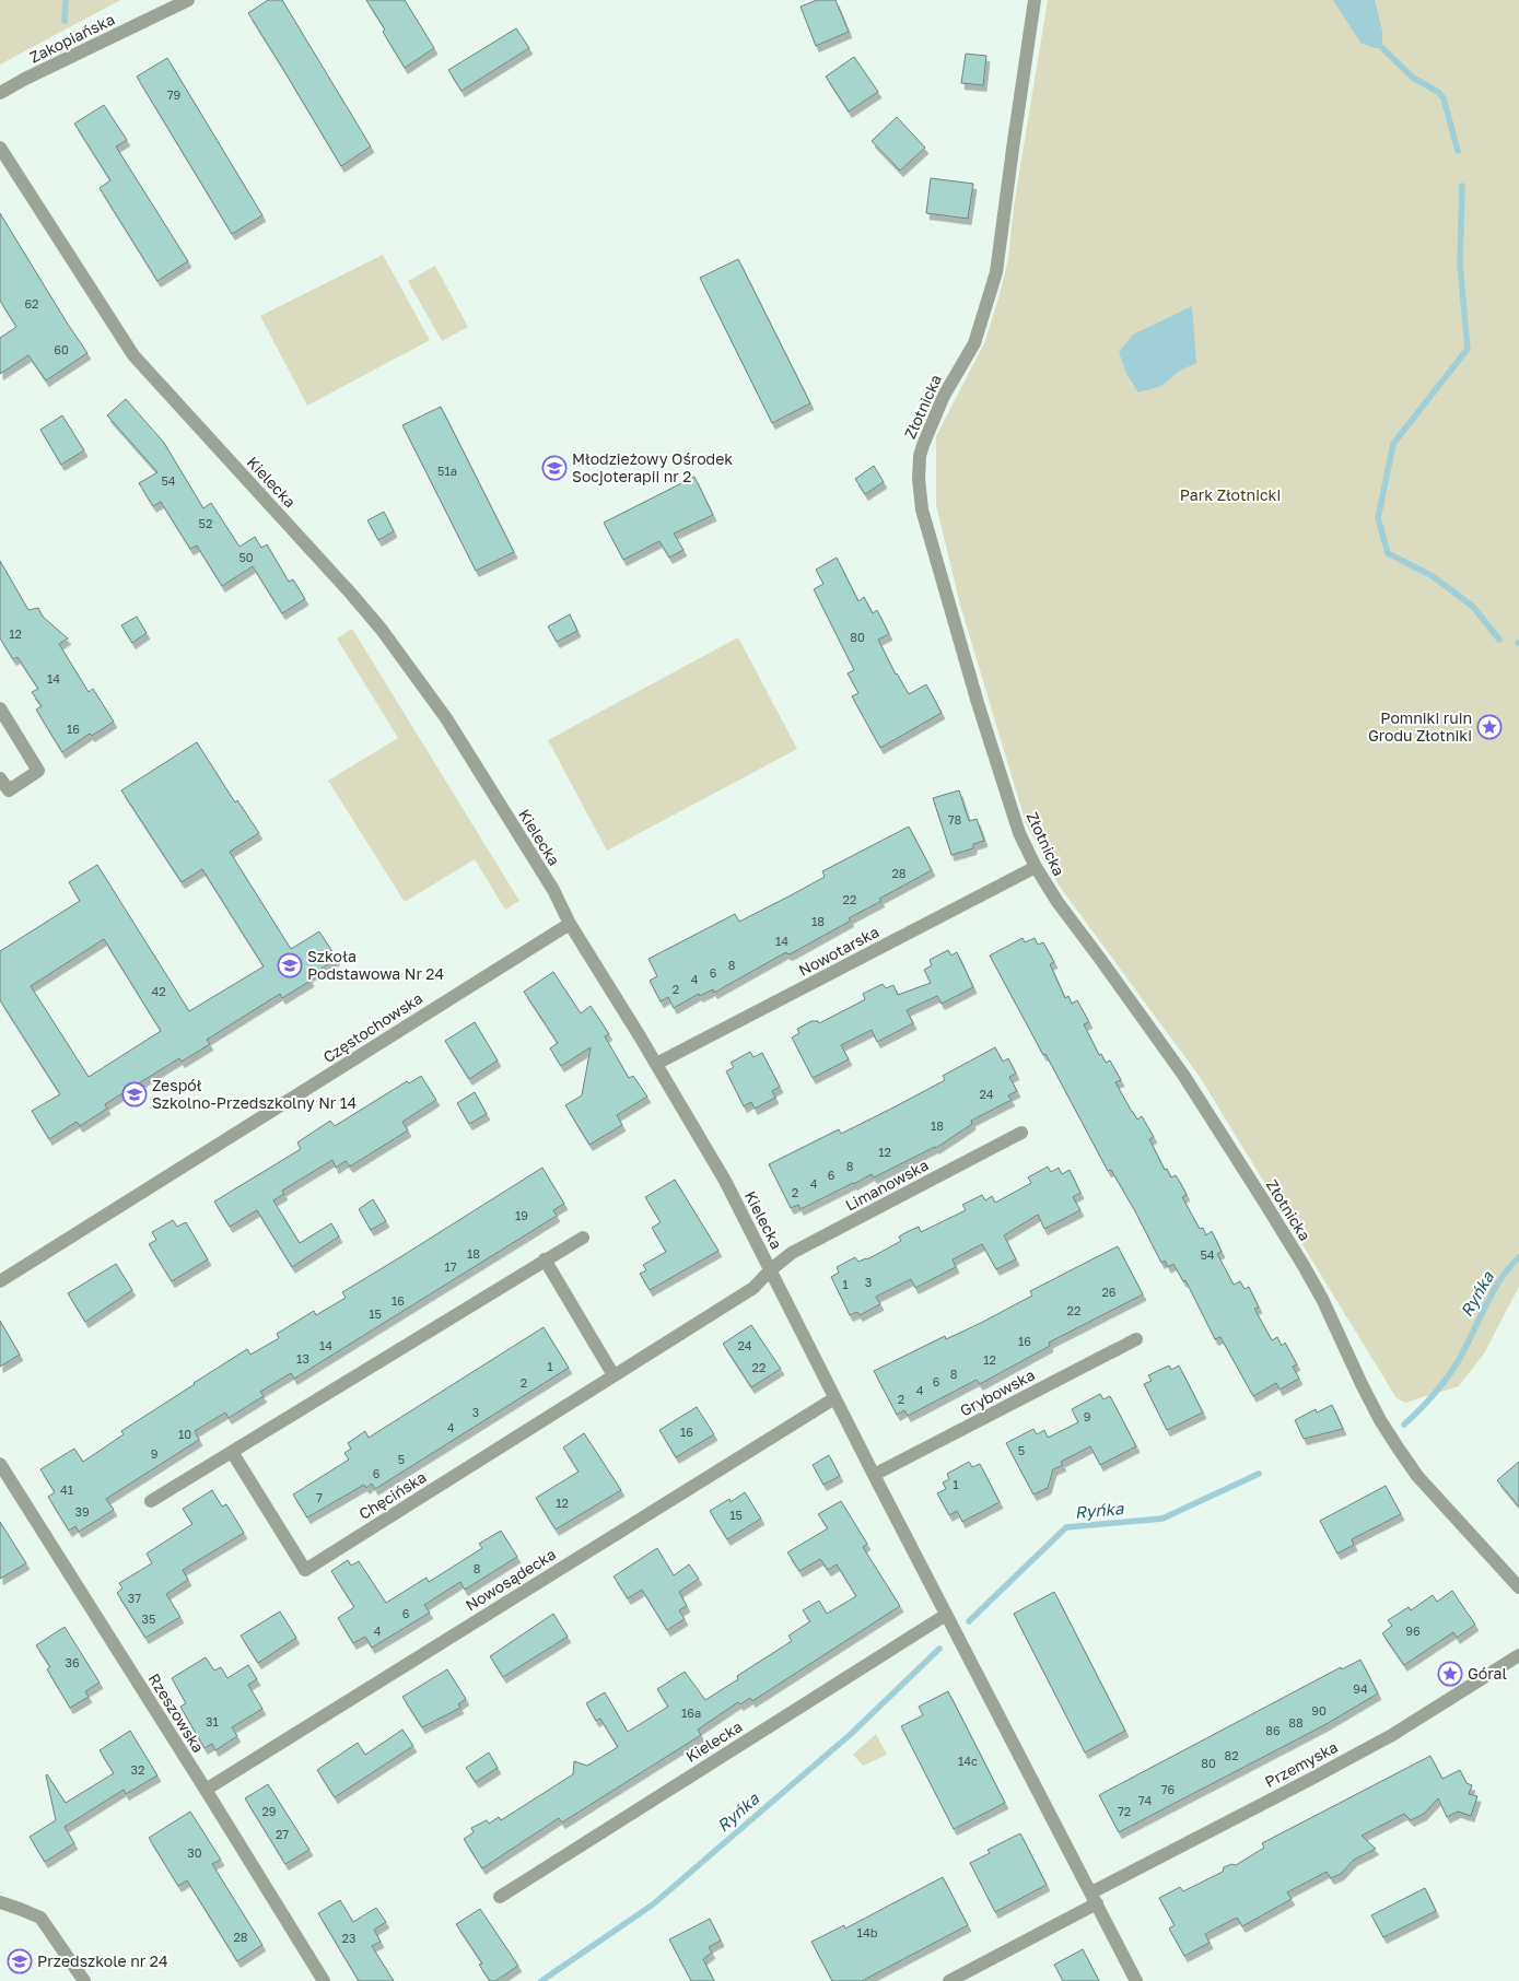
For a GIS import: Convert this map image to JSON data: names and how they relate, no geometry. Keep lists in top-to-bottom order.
{
  "streets": {
    "street": [
      "Zakopiańska",
      "Złotnicka",
      "Kielecka",
      "Nowotarska",
      "Częstochowska",
      "Limanowska",
      "Grybowska",
      "Chęcińska",
      "Nowosądecka",
      "Rzeszowska",
      "Przemyska"
    ]
  },
  "crossings": [
    ["Złotnicka", "Nowotarska"],
    ["Kielecka", "Nowotarska"],
    ["Kielecka", "Częstochowska"],
    ["Kielecka", "Limanowska"],
    ["Kielecka", "Grybowska"],
    ["Kielecka", "Chęcińska"],
    ["Kielecka", "Nowosądecka"],
    ["Kielecka", "Przemyska"],
    ["Limanowska", "Chęcińska"],
    ["Nowosądecka", "Rzeszowska"]
  ],
  "water": ["Ryńka"],
  "parks": ["Park Złotnicki"],
  "places": {
    "school or university": [
      "Młodzieżowy Ośrodek Socjoterapii nr 2",
      "Szkoła Podstawowa Nr 24",
      "Zespół Szkolno-Przedszkolny Nr 14",
      "Przedszkole nr 24"
    ],
    "place": ["Pomniki ruin Grodu Złotniki", "Góral"]
  },
  "house_numbers": [
    "79",
    "62",
    "60",
    "51a",
    "54",
    "52",
    "50",
    "12",
    "80",
    "14",
    "16",
    "78",
    "28",
    "22",
    "18",
    "14",
    "8",
    "6",
    "4",
    "2",
    "42",
    "24",
    "18",
    "12",
    "8",
    "6",
    "4",
    "2",
    "19",
    "18",
    "54",
    "17",
    "3",
    "1",
    "26",
    "16",
    "22",
    "15",
    "16",
    "14",
    "24",
    "13",
    "12",
    "1",
    "22",
    "8",
    "6",
    "2",
    "4",
    "2",
    "3",
    "9",
    "4",
    "16",
    "10",
    "5",
    "9",
    "5",
    "6",
    "1",
    "41",
    "7",
    "12",
    "39",
    "15",
    "8",
    "37",
    "6",
    "35",
    "4",
    "96",
    "36",
    "94",
    "90",
    "16a",
    "31",
    "88",
    "86",
    "82",
    "14c",
    "80",
    "32",
    "76",
    "74",
    "29",
    "72",
    "27",
    "30",
    "14b",
    "28",
    "23"
  ]
}
